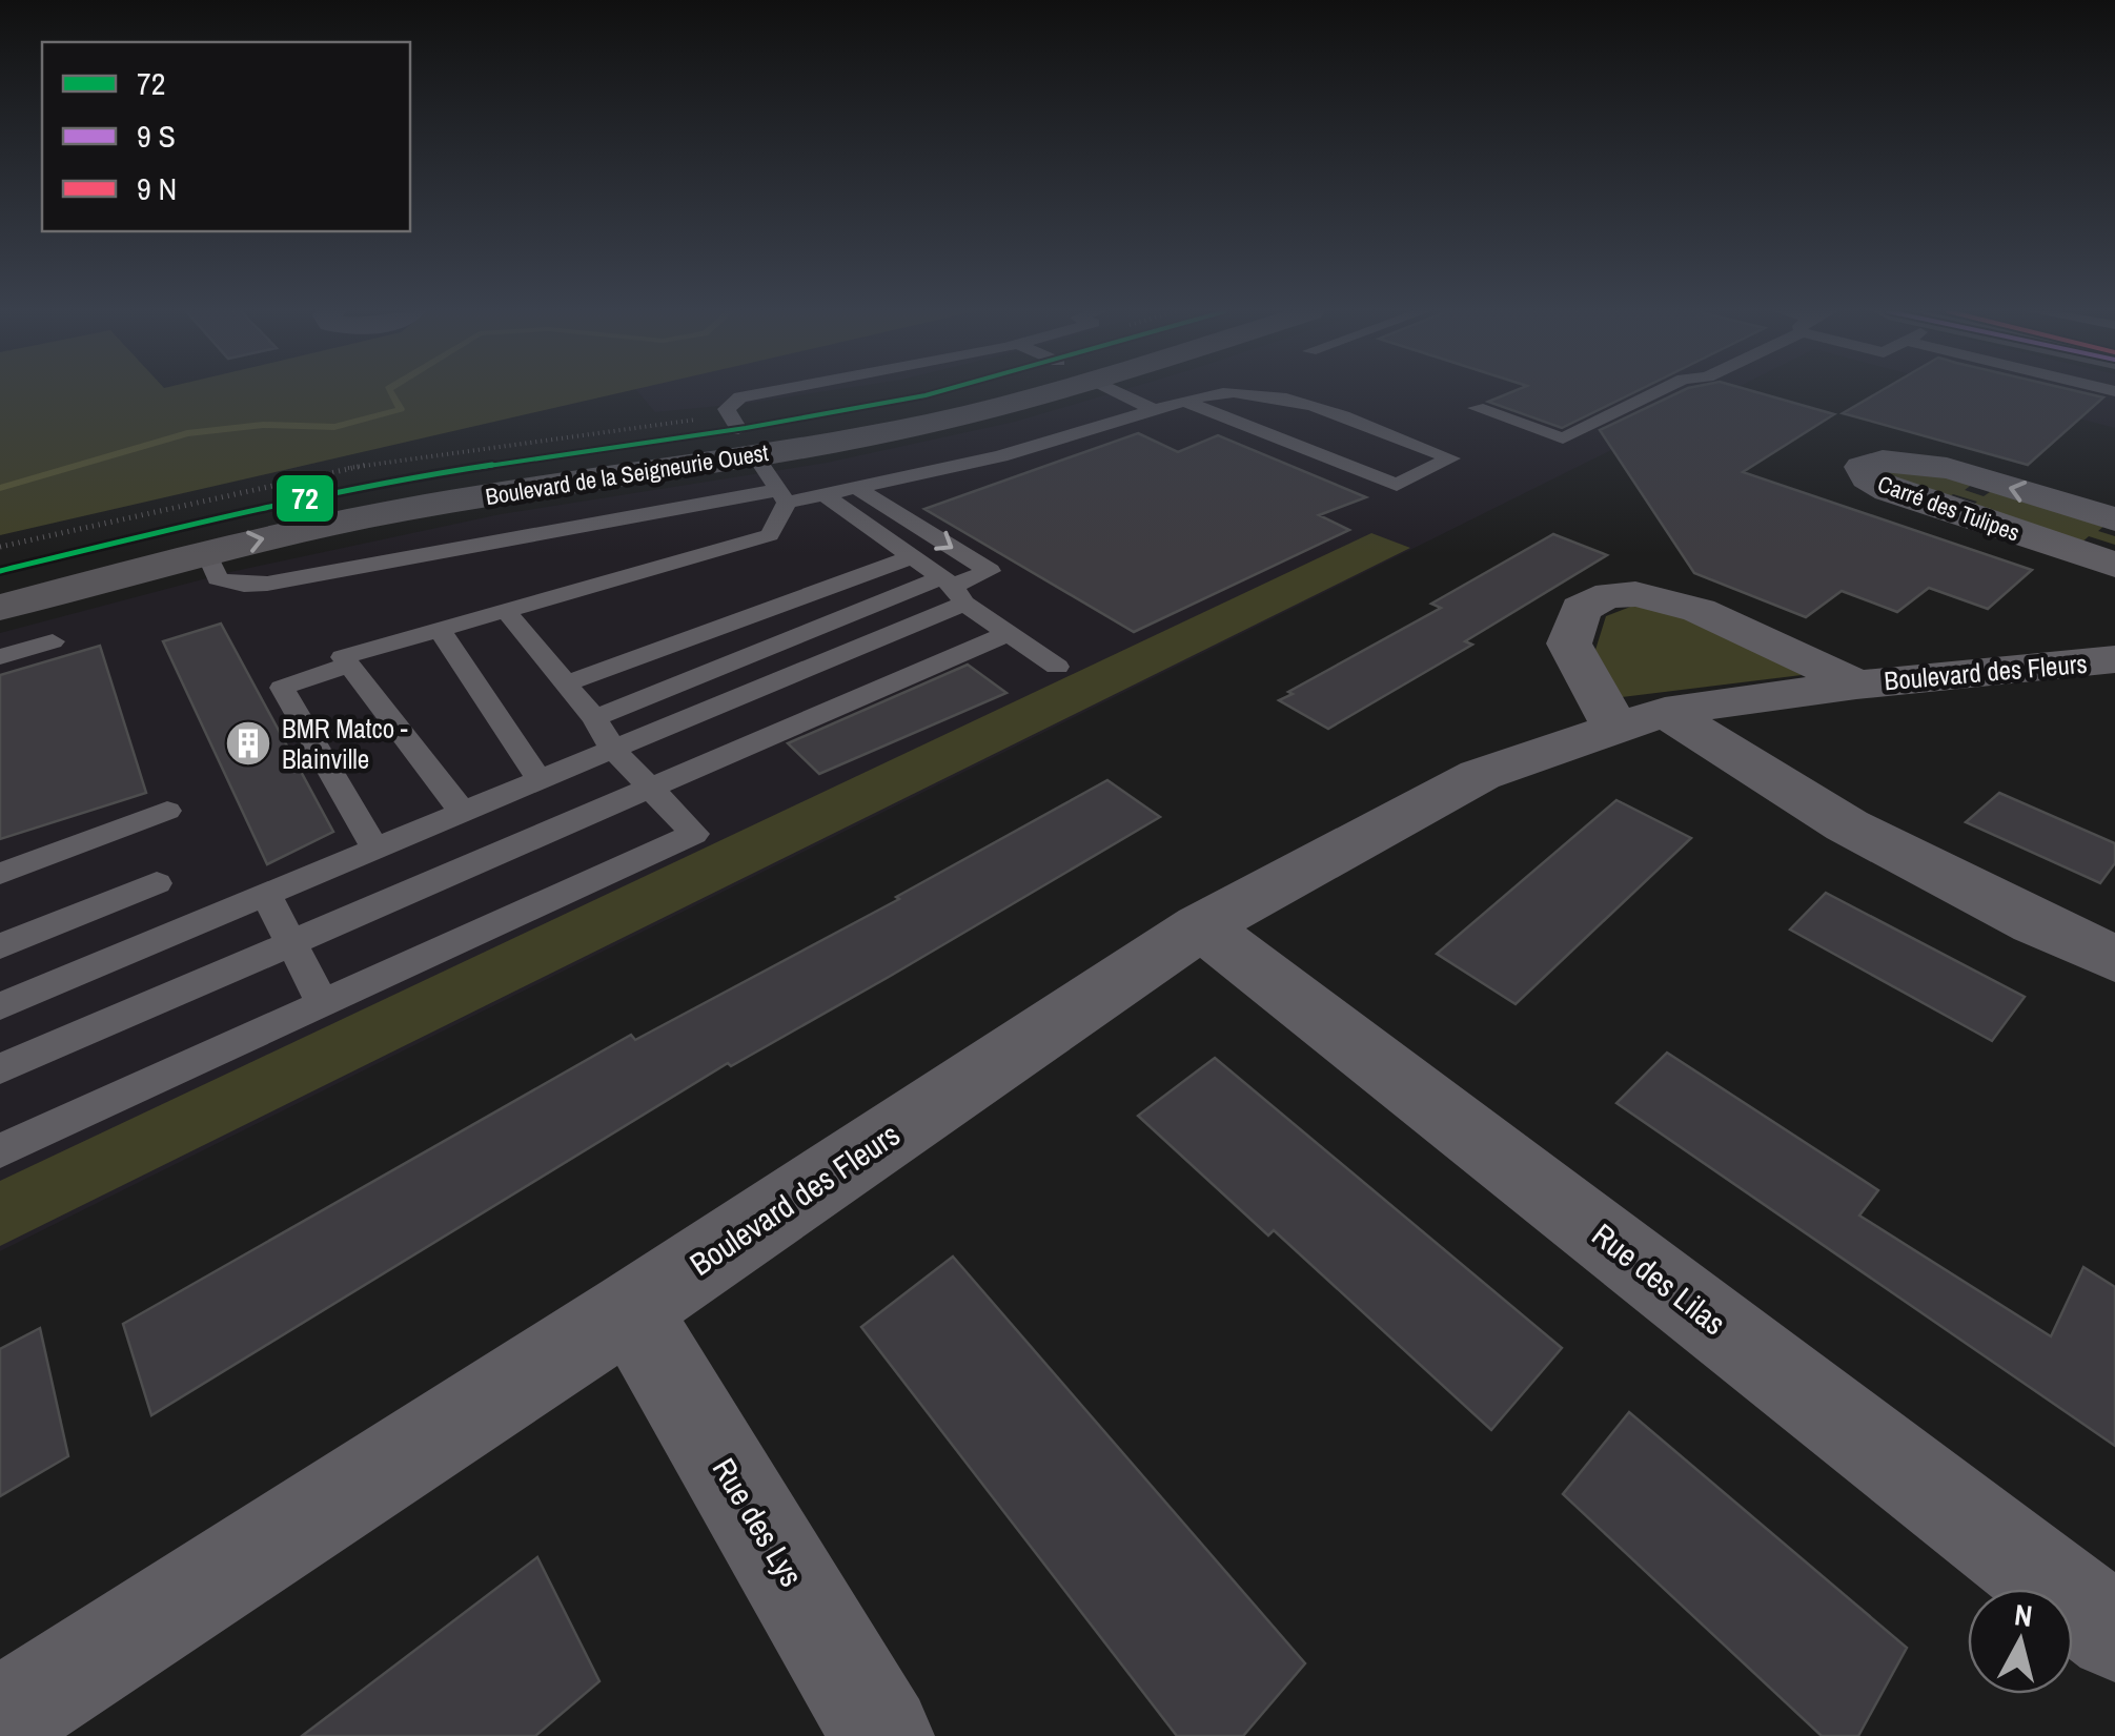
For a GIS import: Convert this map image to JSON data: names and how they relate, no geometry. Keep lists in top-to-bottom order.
{
  "streets": {
    "main road": ["Boulevard de la Seigneurie Ouest"],
    "street": [
      "Carré des Tulipes",
      "Boulevard des Fleurs",
      "Rue des Lilas",
      "Rue des Lys"
    ]
  },
  "crossings": [
    ["Boulevard des Fleurs", "Rue des Lilas"],
    ["Boulevard des Fleurs", "Rue des Lys"]
  ],
  "places": {
    "building": ["BMR Matco - Blainville"]
  },
  "lines": ["transit line 72"],
  "legend": ["72", "9 S", "9 N"],
  "north": "top"
}
